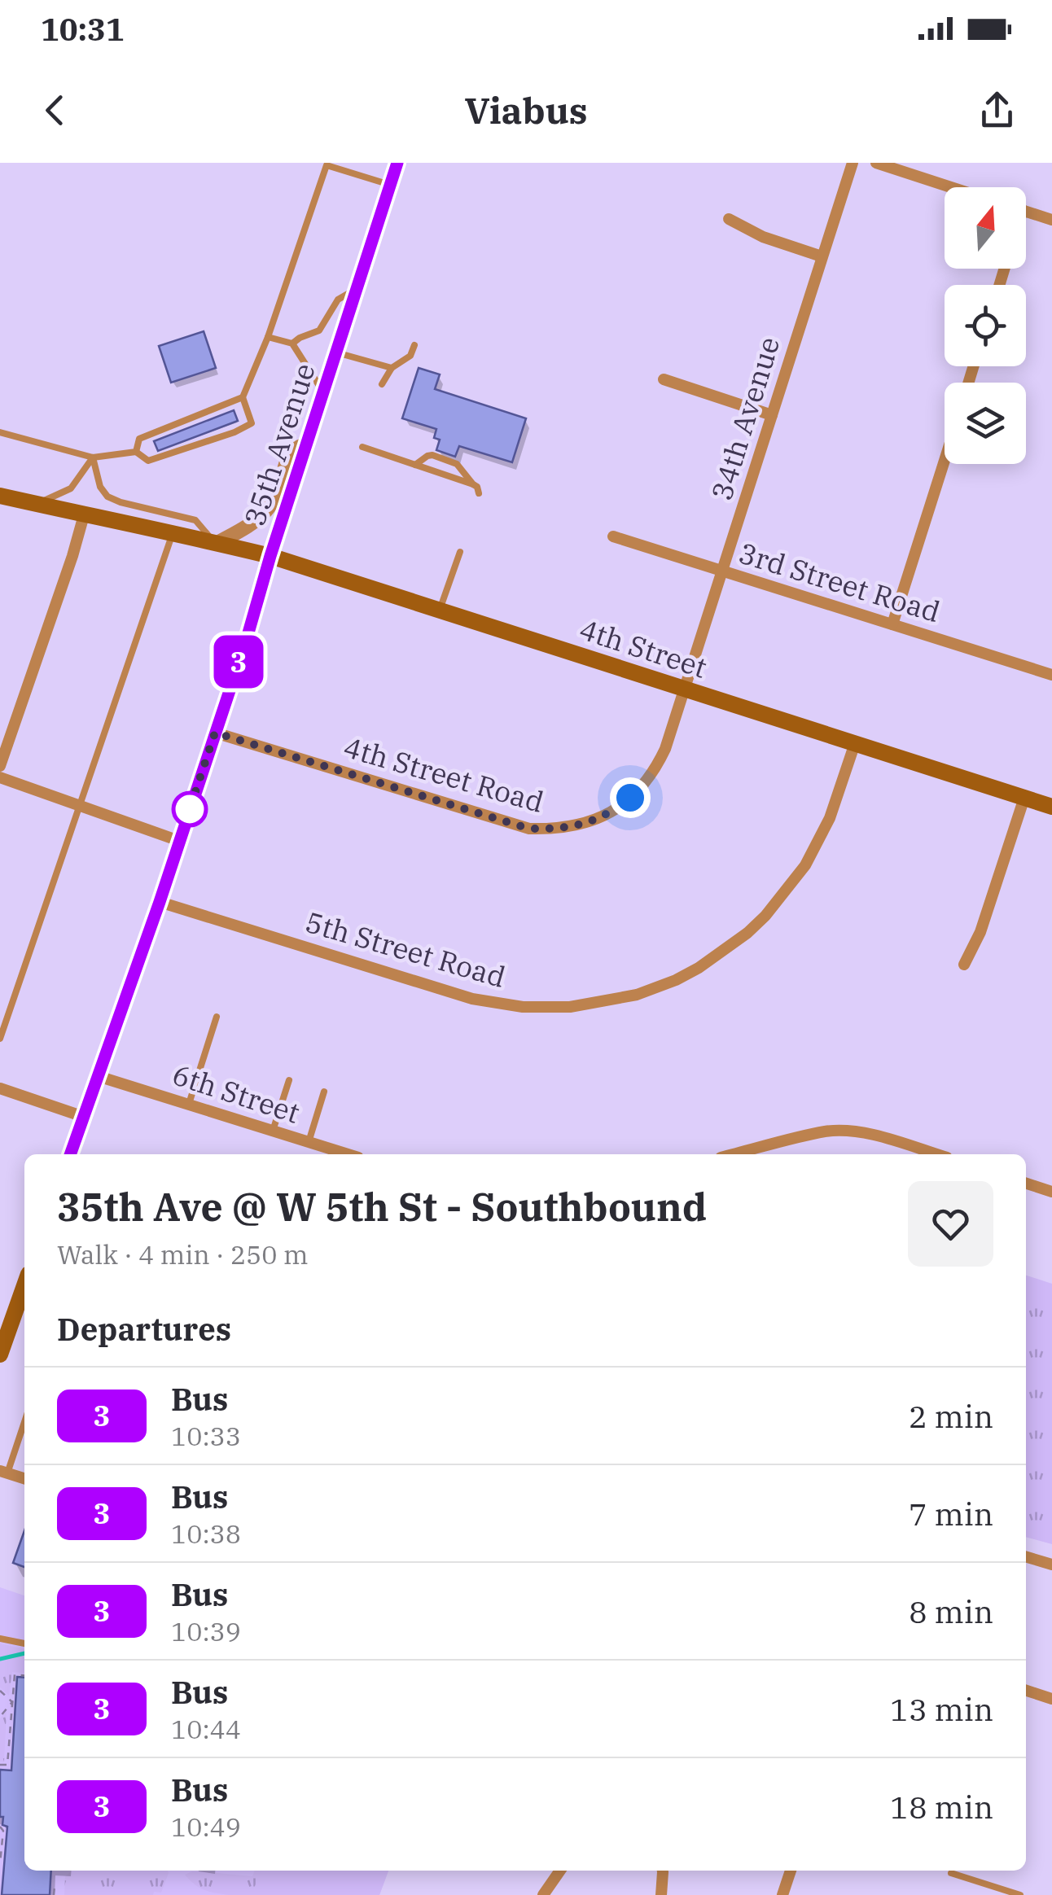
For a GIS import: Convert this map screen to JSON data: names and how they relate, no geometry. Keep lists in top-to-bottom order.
{
  "streets": {
    "main road": ["35th Avenue", "4th Street"],
    "street": [
      "34th Avenue",
      "3rd Street Road",
      "4th Street Road",
      "5th Street Road",
      "6th Street"
    ]
  },
  "crossings": [
    ["34th Avenue", "3rd Street Road"],
    ["34th Avenue", "4th Street"],
    ["34th Avenue", "4th Street Road"],
    ["35th Avenue", "4th Street"],
    ["35th Avenue", "4th Street Road"],
    ["35th Avenue", "5th Street Road"],
    ["35th Avenue", "6th Street"],
    ["4th Street", "4th Street Road"],
    ["4th Street", "5th Street Road"]
  ],
  "lines": ["bus line 3"],
  "north": "top",
  "page": {
    "status": "10:31",
    "header": "Viabus",
    "on_map": "3",
    "heading": [
      ["35th Ave @ W 5th St - Southbound", "Walk · 4 min · 250 m"],
      "Departures"
    ],
    "list": [
      {
        "mark": "3",
        "name": "Bus",
        "note": "10:33",
        "value": "2 min"
      },
      {
        "mark": "3",
        "name": "Bus",
        "note": "10:38",
        "value": "7 min"
      },
      {
        "mark": "3",
        "name": "Bus",
        "note": "10:39",
        "value": "8 min"
      },
      {
        "mark": "3",
        "name": "Bus",
        "note": "10:44",
        "value": "13 min"
      },
      {
        "mark": "3",
        "name": "Bus",
        "note": "10:49",
        "value": "18 min"
      }
    ]
  }
}
